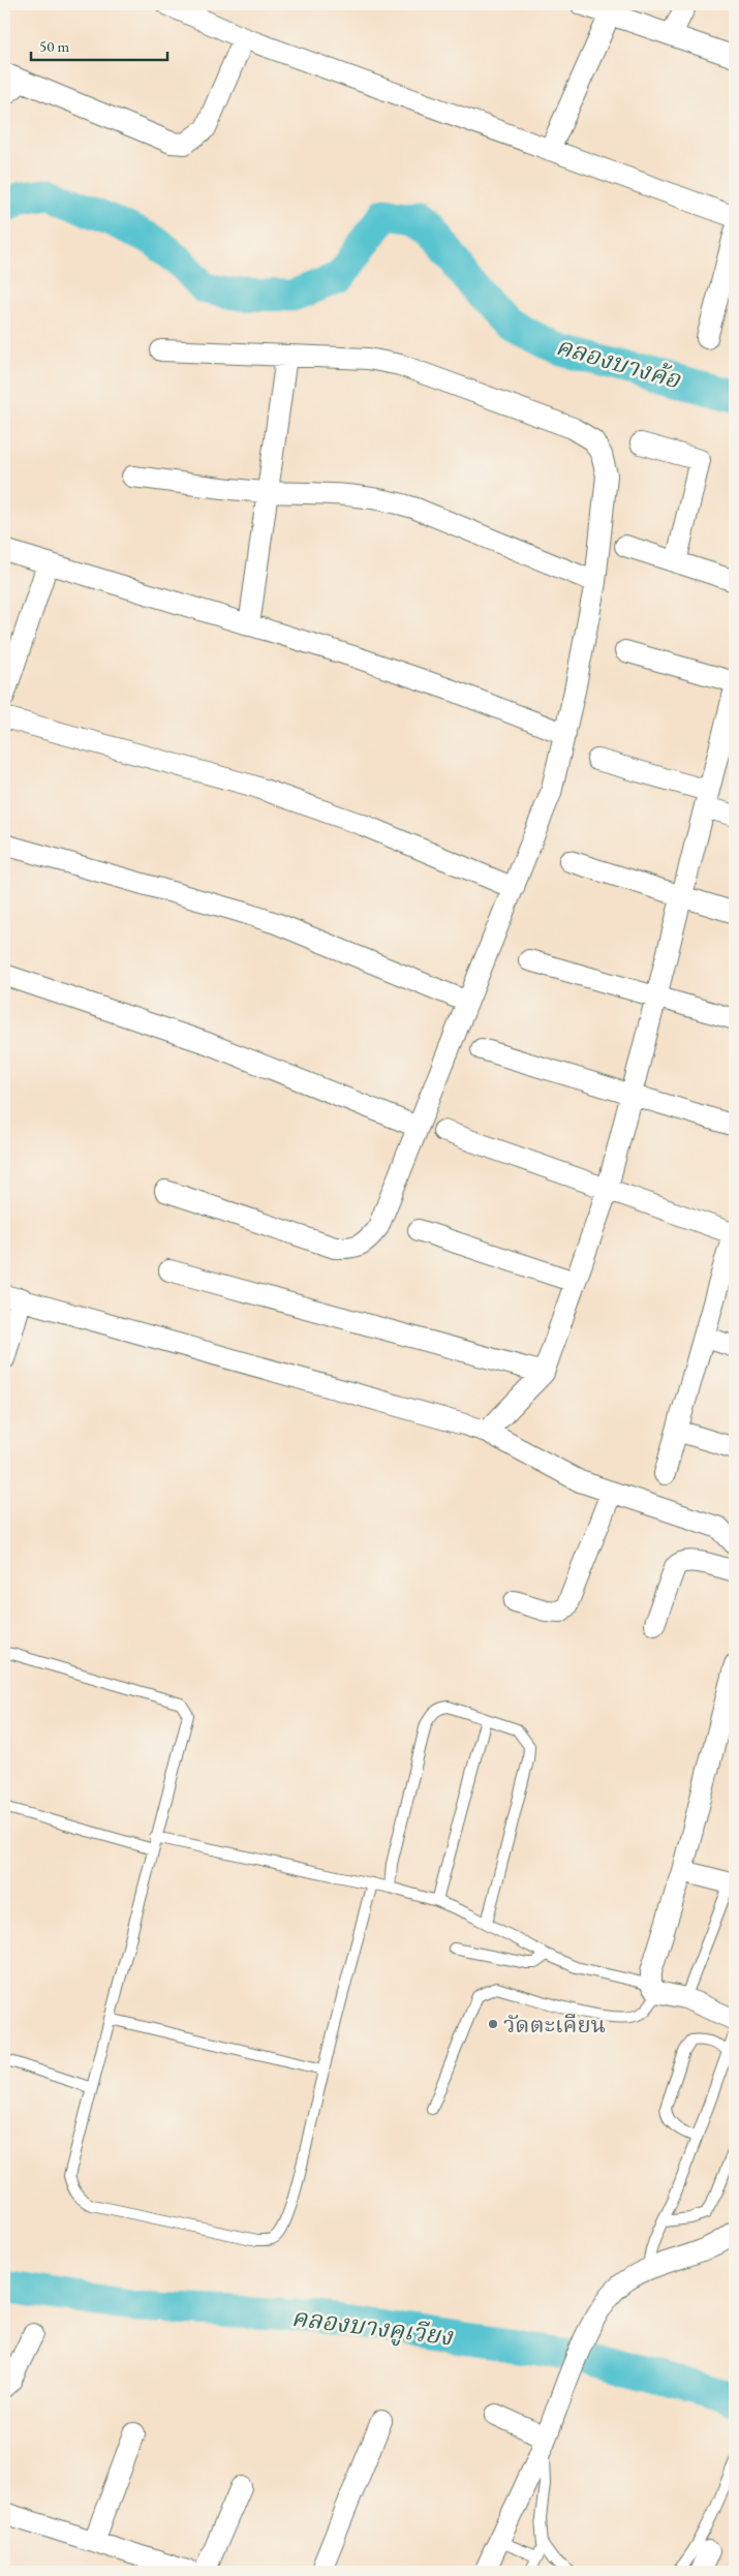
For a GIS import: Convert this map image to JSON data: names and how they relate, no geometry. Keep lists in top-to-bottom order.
{
  "water": ["คลองบางค้อ", "คลองบางคูเวียง"],
  "places": ["วัดตะเคียน"],
  "scale_bar": "50 m"
}
